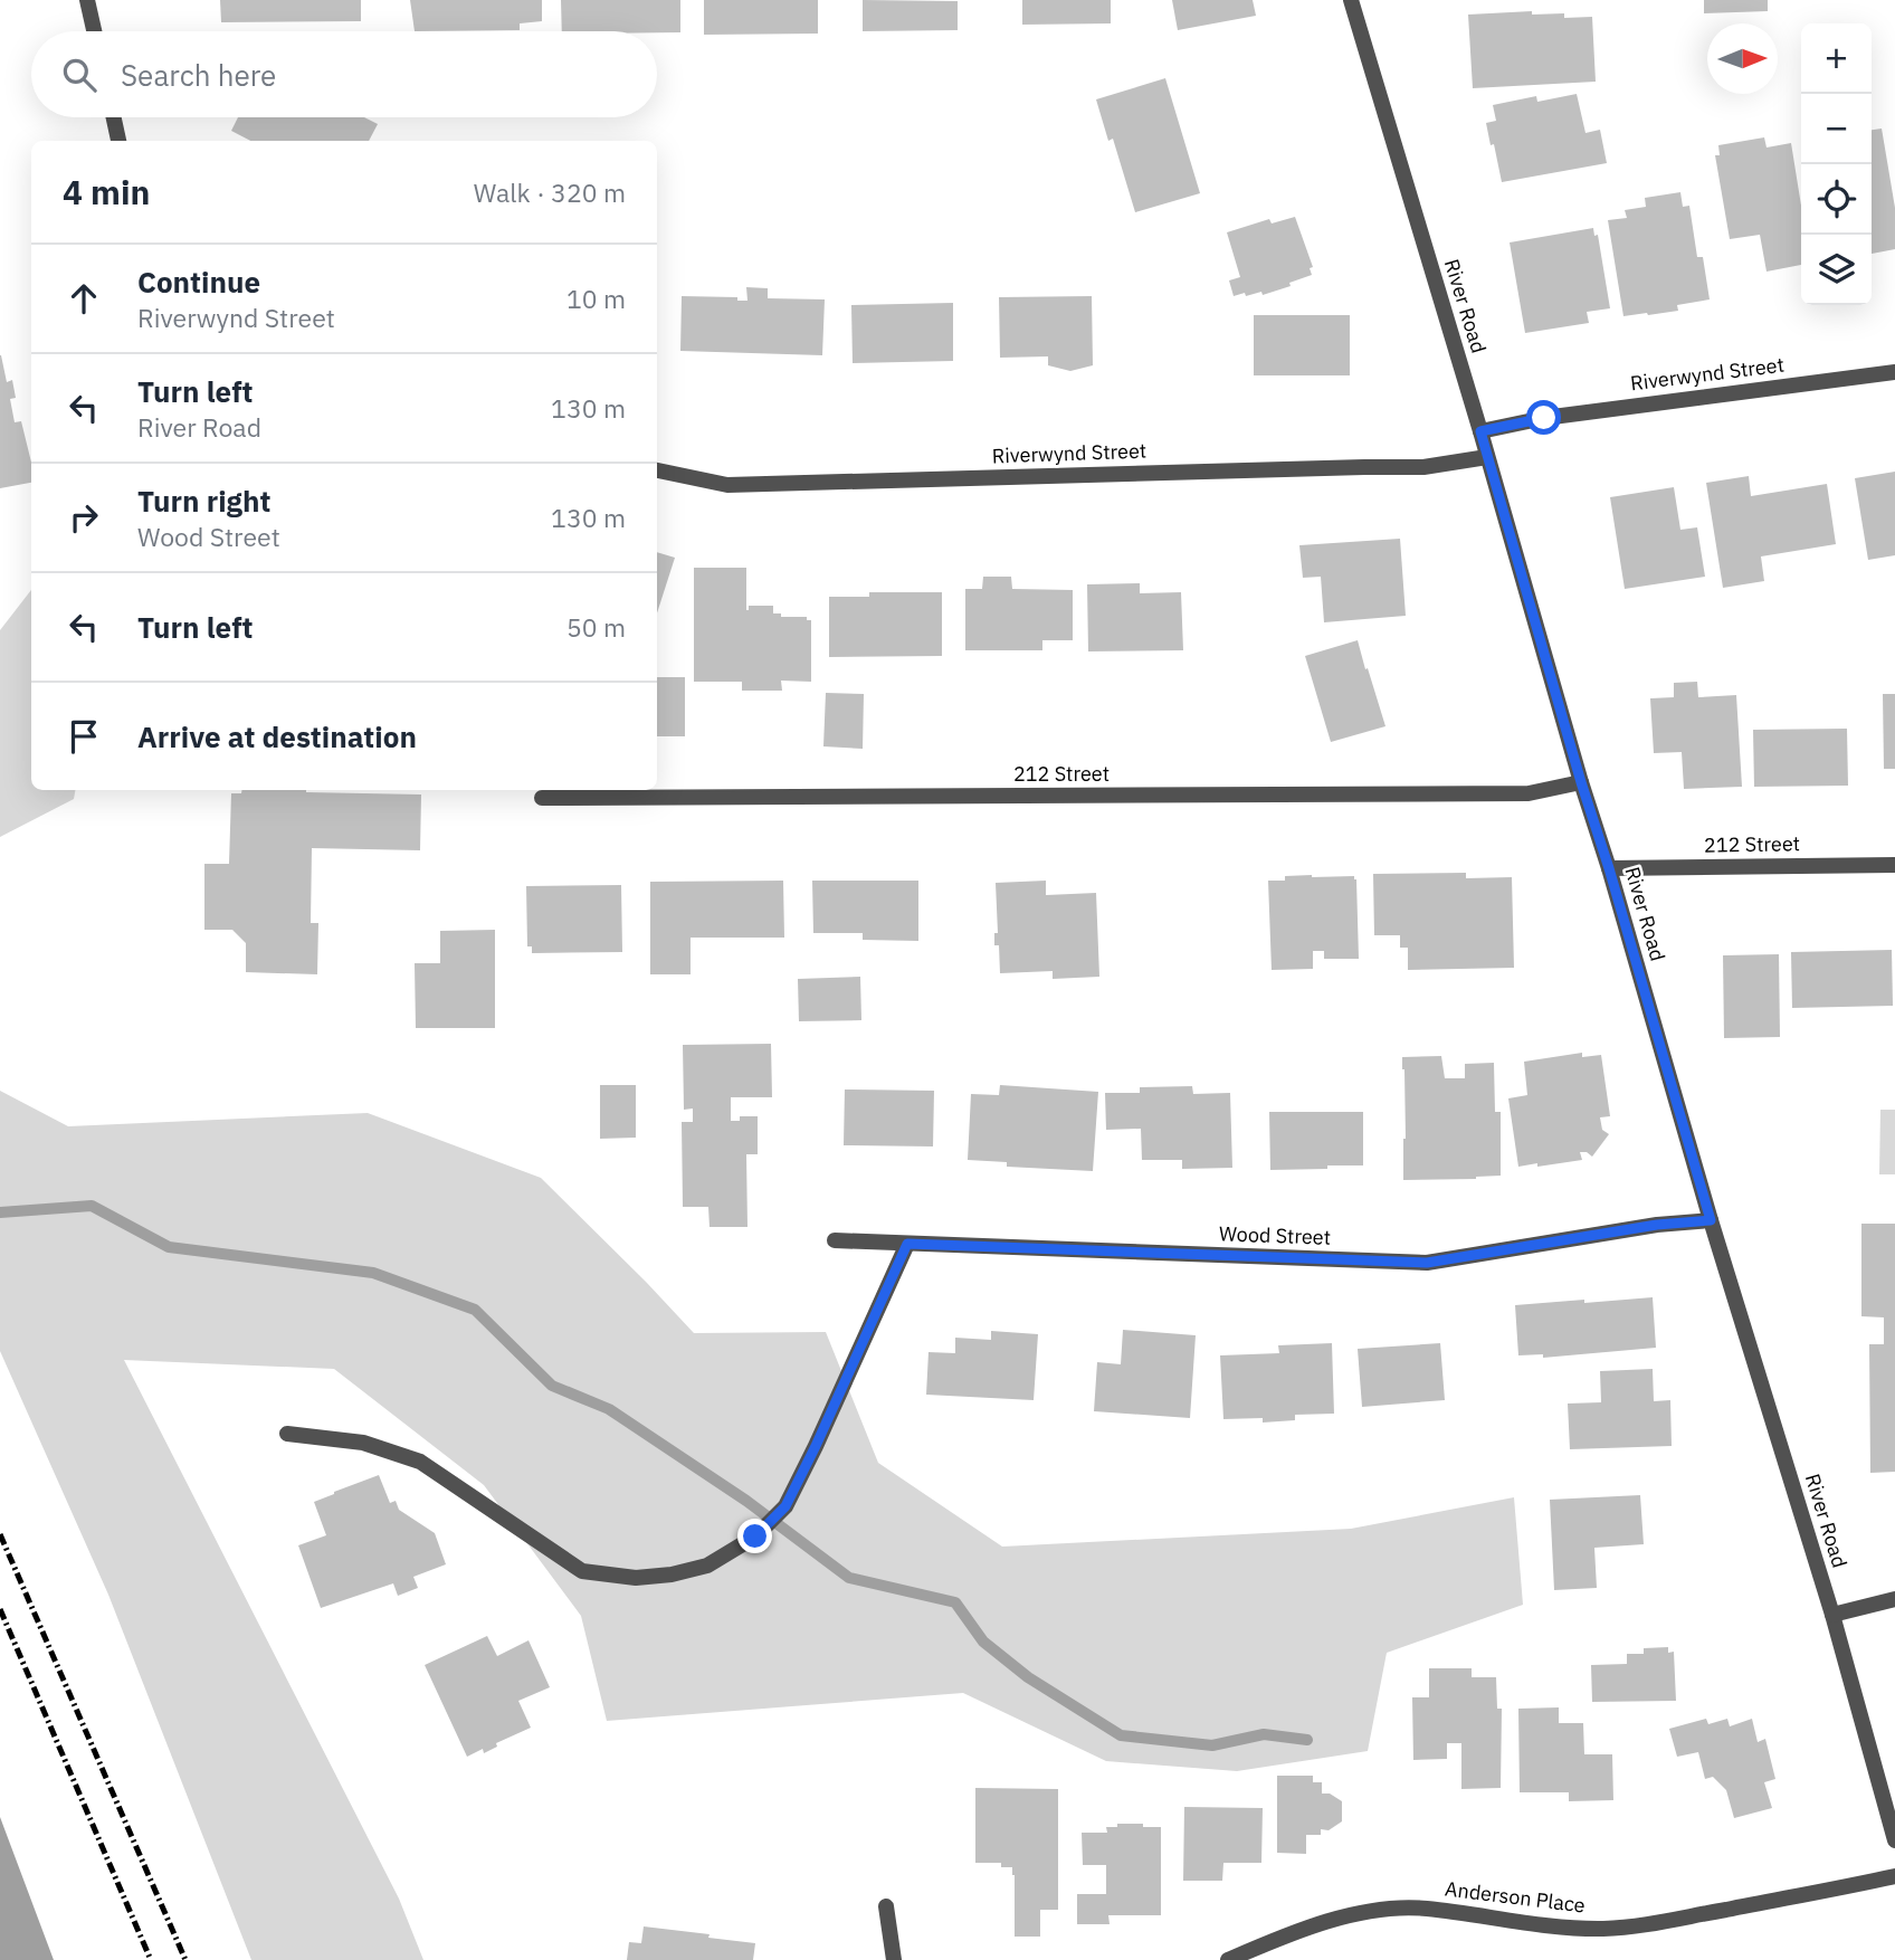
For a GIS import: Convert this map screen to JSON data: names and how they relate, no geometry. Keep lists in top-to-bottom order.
{
  "streets": {
    "street": [
      "River Road",
      "Riverwynd Street",
      "212 Street",
      "Wood Street",
      "Anderson Place"
    ]
  },
  "crossings": [
    ["River Road", "Riverwynd Street"],
    ["River Road", "212 Street"],
    ["River Road", "Wood Street"]
  ],
  "north": "right",
  "page": {
    "map_buttons": ["+", "−"],
    "search": "Search here",
    "heading": ["4 min", "Walk · 320 m"],
    "list": [
      ["Continue", "Riverwynd Street", "10 m"],
      ["Turn left", "River Road", "130 m"],
      ["Turn right", "Wood Street", "130 m"],
      ["Turn left", "50 m"],
      "Arrive at destination"
    ]
  }
}
